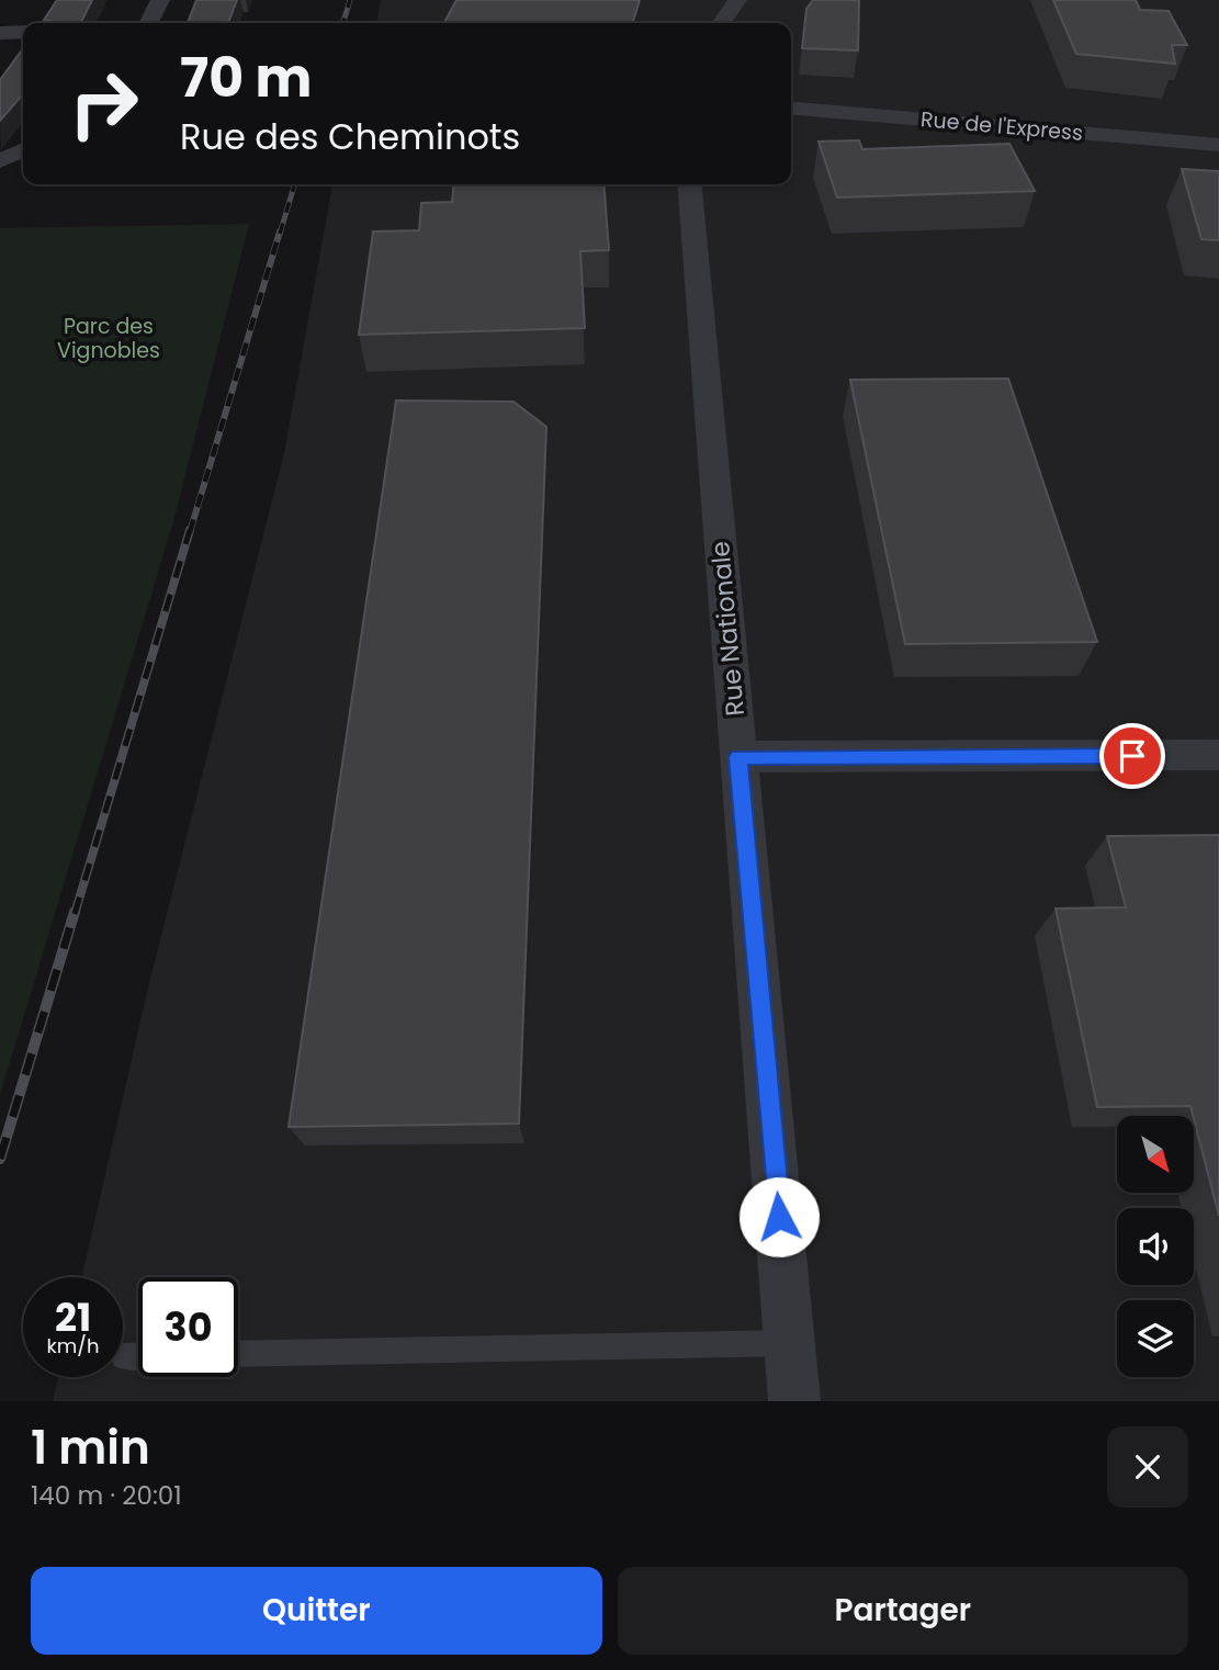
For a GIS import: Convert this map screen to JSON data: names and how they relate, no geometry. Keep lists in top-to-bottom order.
{
  "streets": {
    "street": ["Rue de l'Express", "Rue Nationale"]
  },
  "parks": ["Parc des Vignobles"],
  "north": "bottom right",
  "page": {
    "turn": ["70 m", "Rue des Cheminots"],
    "speed": "21 km/h",
    "limit": "30",
    "heading": ["1 min", "140 m · 20:01"],
    "buttons": ["Quitter", "Partager"]
  }
}
